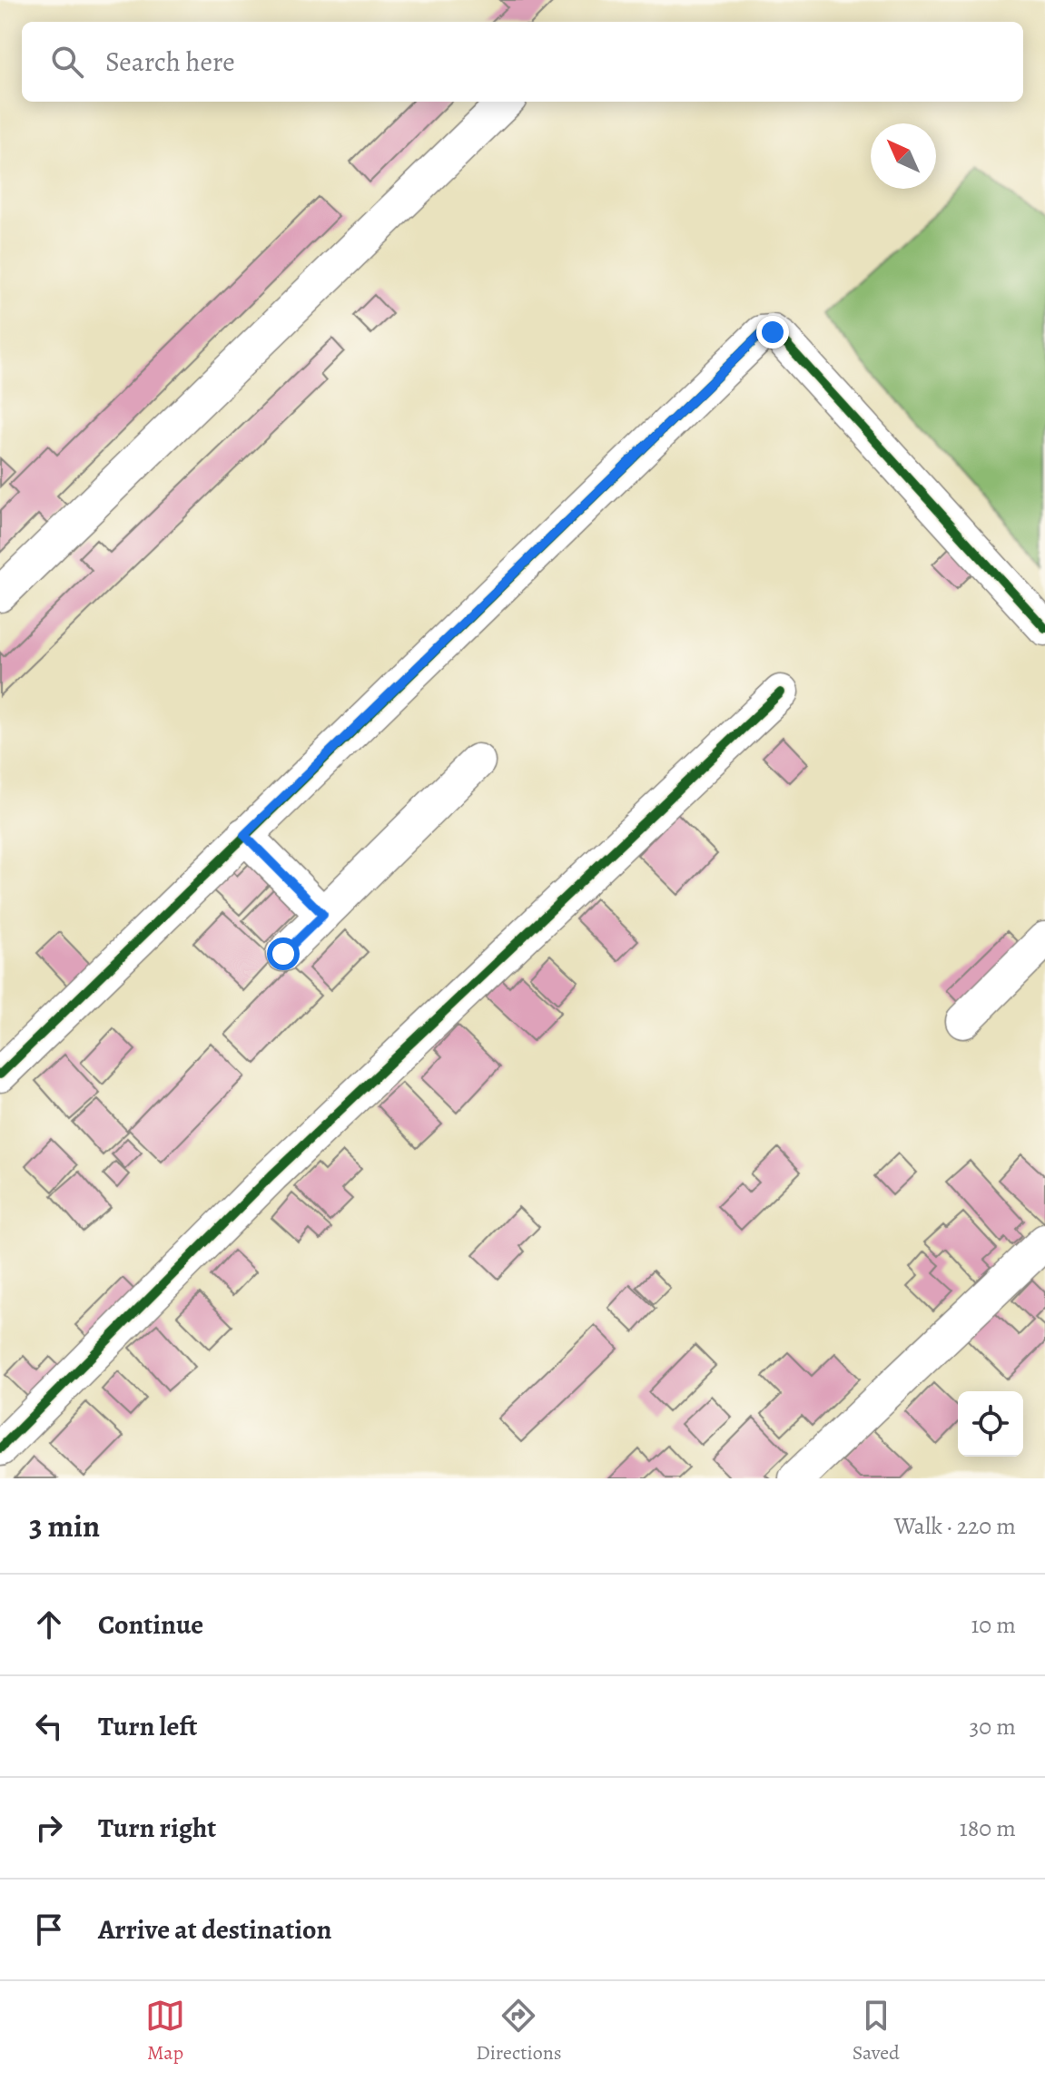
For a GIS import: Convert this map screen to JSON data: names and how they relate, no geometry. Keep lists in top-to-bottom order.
{
  "north": "top left",
  "page": {
    "search": "Search here",
    "heading": ["3 min", "Walk · 220 m"],
    "list": [
      ["Continue", "10 m"],
      ["Turn left", "30 m"],
      ["Turn right", "180 m"],
      "Arrive at destination"
    ],
    "nav": ["Map", "Directions", "Saved"]
  }
}
